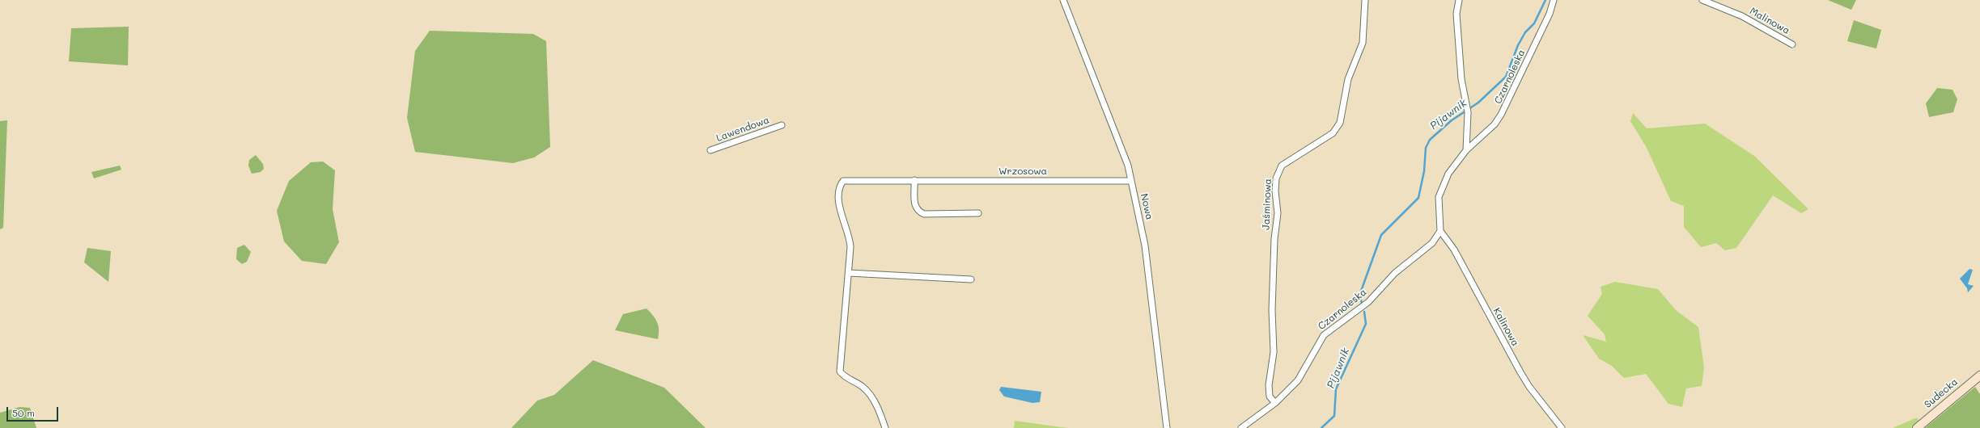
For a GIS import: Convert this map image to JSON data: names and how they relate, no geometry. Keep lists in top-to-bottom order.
{
  "streets": {
    "main road": ["Sudecka"],
    "street": [
      "Malinowa",
      "Czarnoleska",
      "Lawendowa",
      "Wrzosowa",
      "Jaśminowa",
      "Nowa",
      "Kalinowa"
    ]
  },
  "crossings": [
    ["Czarnoleska", "Jaśminowa"],
    ["Czarnoleska", "Kalinowa"],
    ["Wrzosowa", "Nowa"]
  ],
  "water": ["Pijawnik"],
  "scale_bar": "50 m"
}
